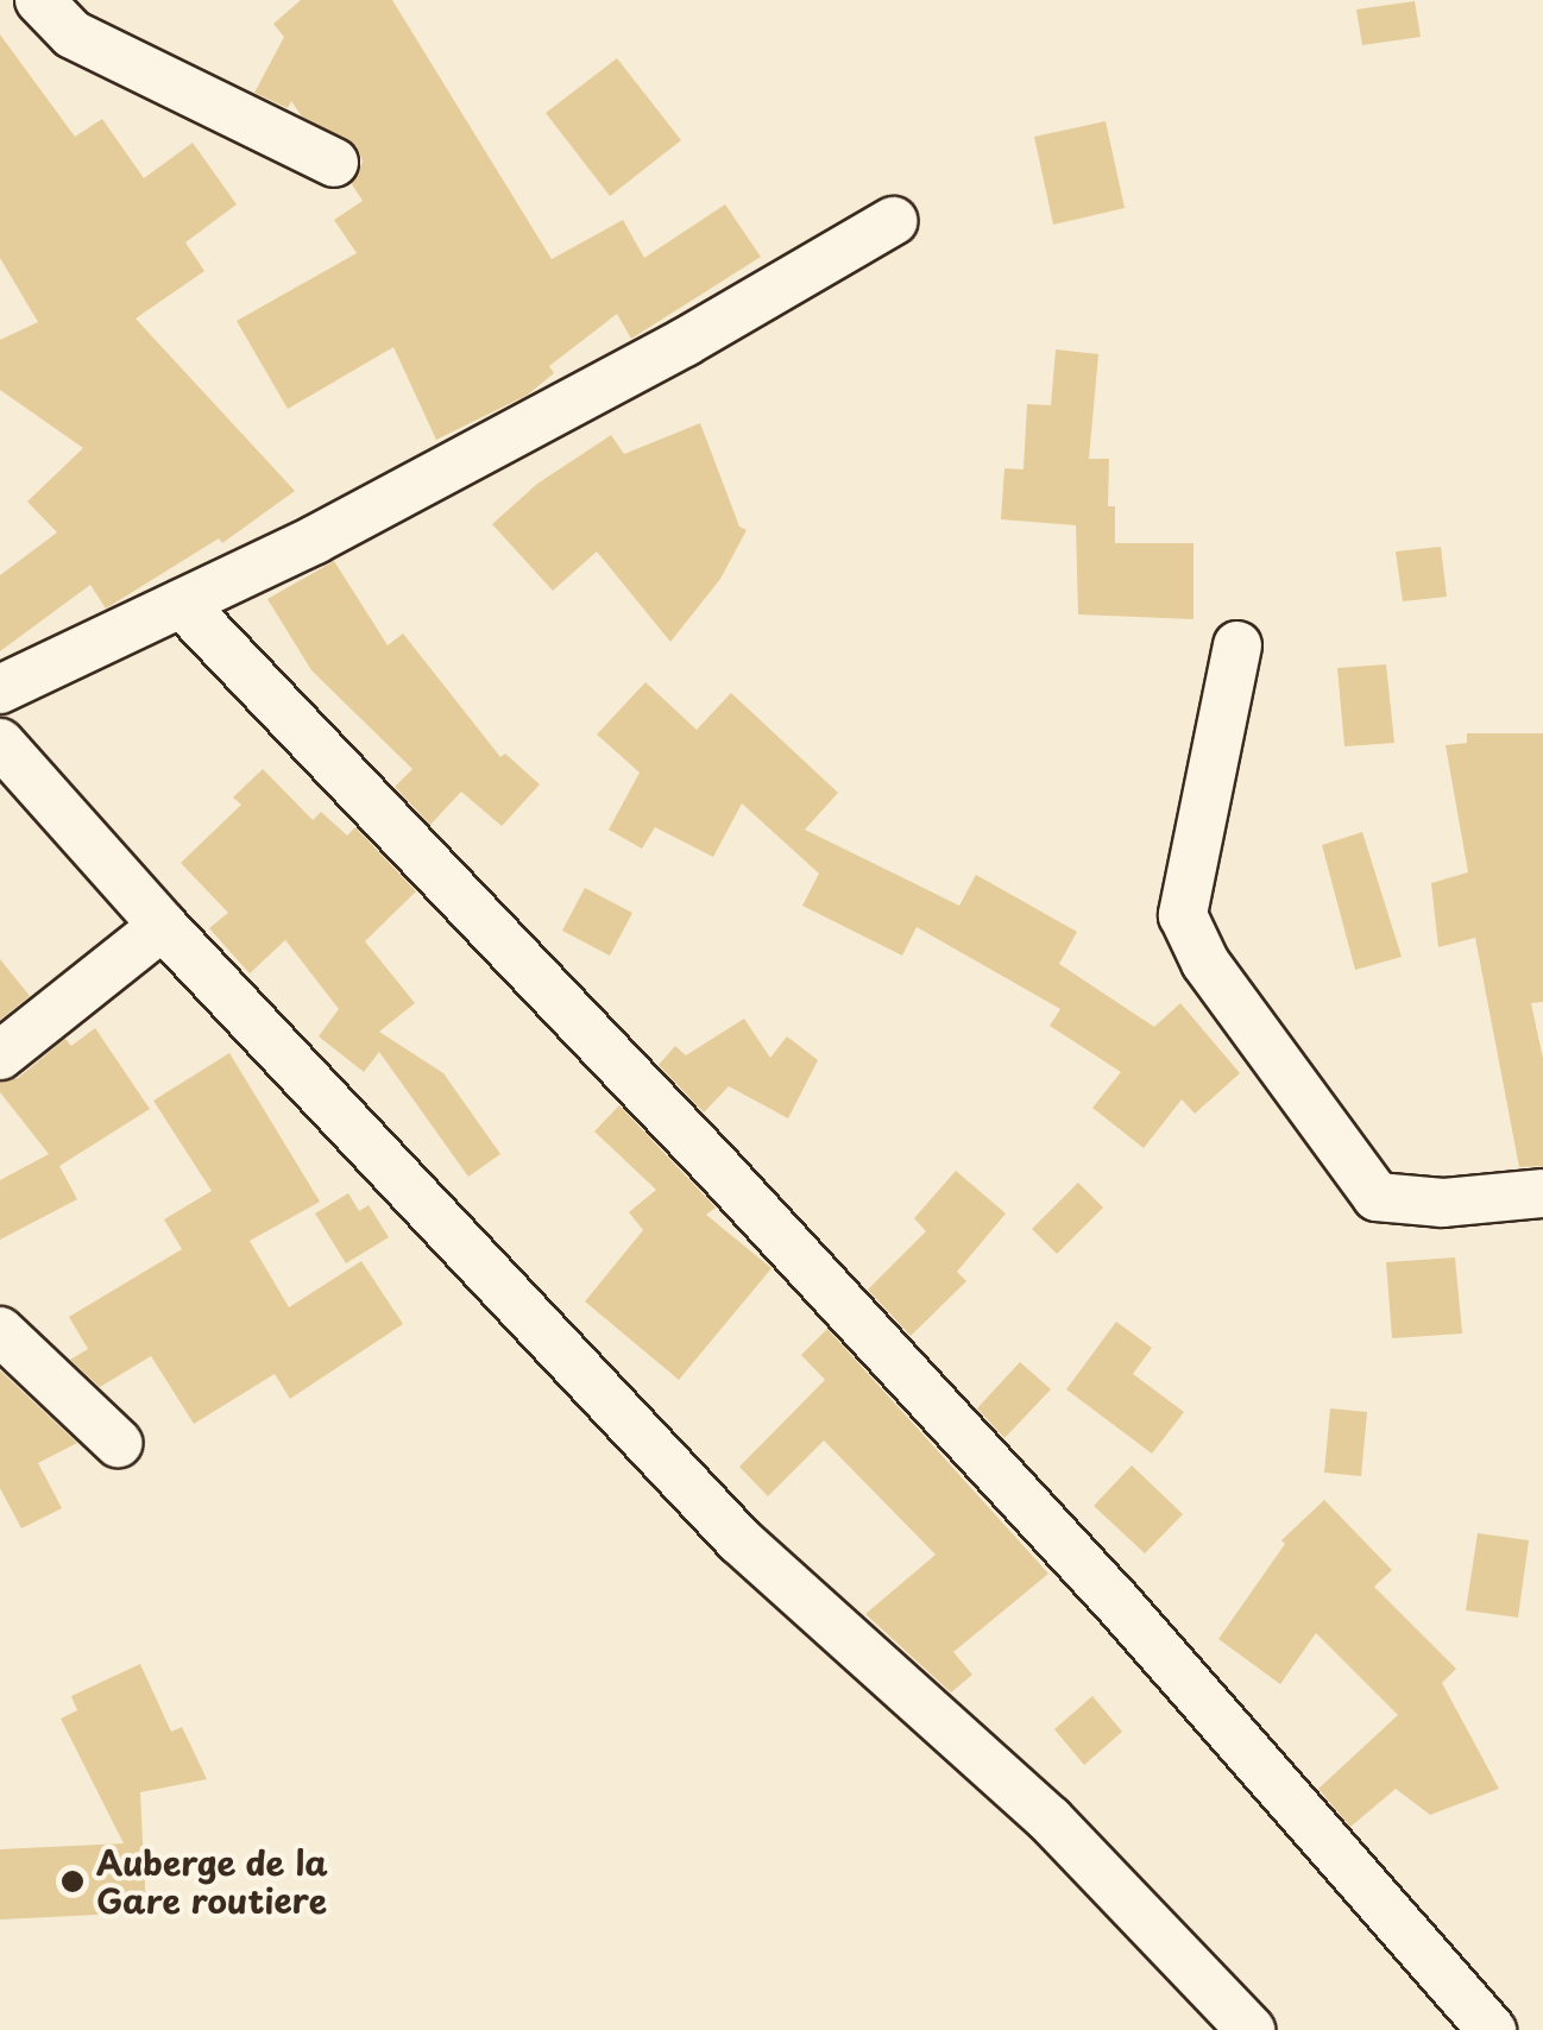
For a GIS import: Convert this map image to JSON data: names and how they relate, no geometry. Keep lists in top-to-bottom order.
{
  "places": ["Auberge de la Gare routiere"]
}
